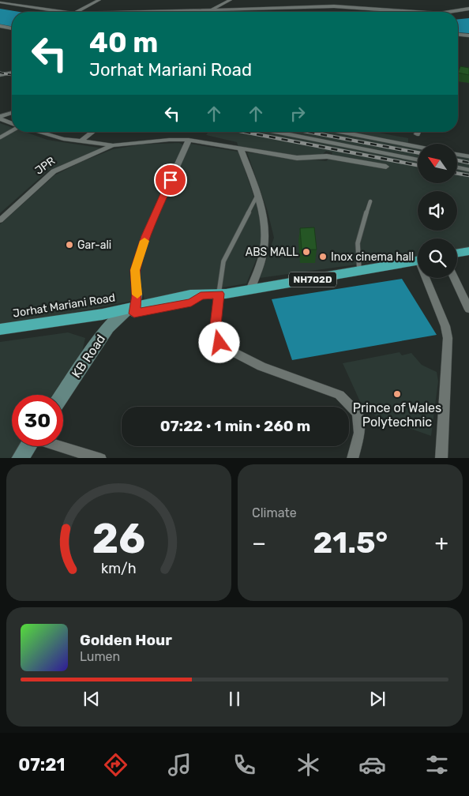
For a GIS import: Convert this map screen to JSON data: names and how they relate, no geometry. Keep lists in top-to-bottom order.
{
  "streets": {
    "highway": ["NH702D", "Jorhat Mariani Road"],
    "street": ["JPR", "KB Road"]
  },
  "crossings": [
    ["Jorhat Mariani Road", "KB Road"]
  ],
  "places": [
    "Gar-ali",
    "ABS MALL",
    "Inox cinema hall",
    "Prince of Wales Polytechnic"
  ],
  "north": "top left",
  "page": {
    "turn": ["40 m", "Jorhat Mariani Road"],
    "limit": "30",
    "trip": "07:22 · 1 min · 260 m",
    "tile": "Climate",
    "heat": ["−", "21.5°", "+"],
    "song": ["Golden Hour", "Lumen"],
    "tabs": "07:21",
    "gauge": ["26", "km/h"]
  }
}
